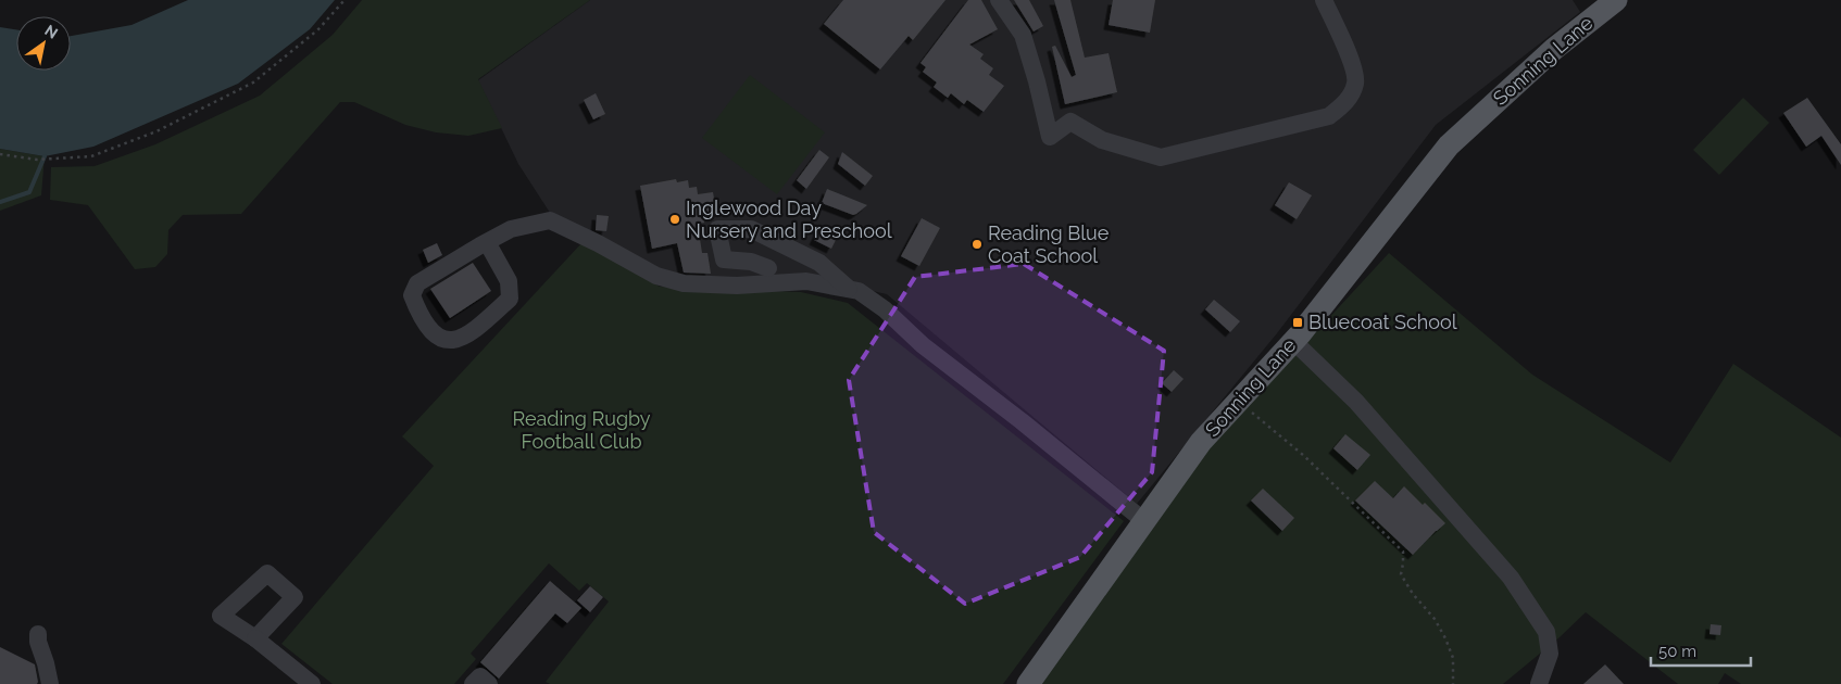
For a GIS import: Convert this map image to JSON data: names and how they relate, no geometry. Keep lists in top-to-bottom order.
{
  "streets": {
    "main road": ["Sonning Lane"]
  },
  "parks": ["Reading Rugby Football Club"],
  "places": {
    "other": ["Inglewood Day Nursery and Preschool", "Reading Blue Coat School"],
    "transit": ["Bluecoat School"]
  },
  "scale_bar": "50 m",
  "north": "top right"
}
